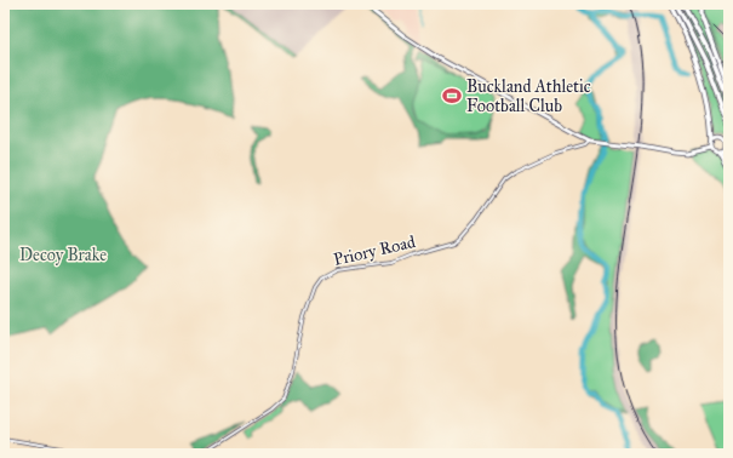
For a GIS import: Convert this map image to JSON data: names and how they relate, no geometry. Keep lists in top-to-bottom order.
{
  "streets": {
    "street": ["Priory Road"]
  },
  "parks": ["Decoy Brake"],
  "places": {
    "sports": ["Buckland Athletic Football Club"]
  }
}
